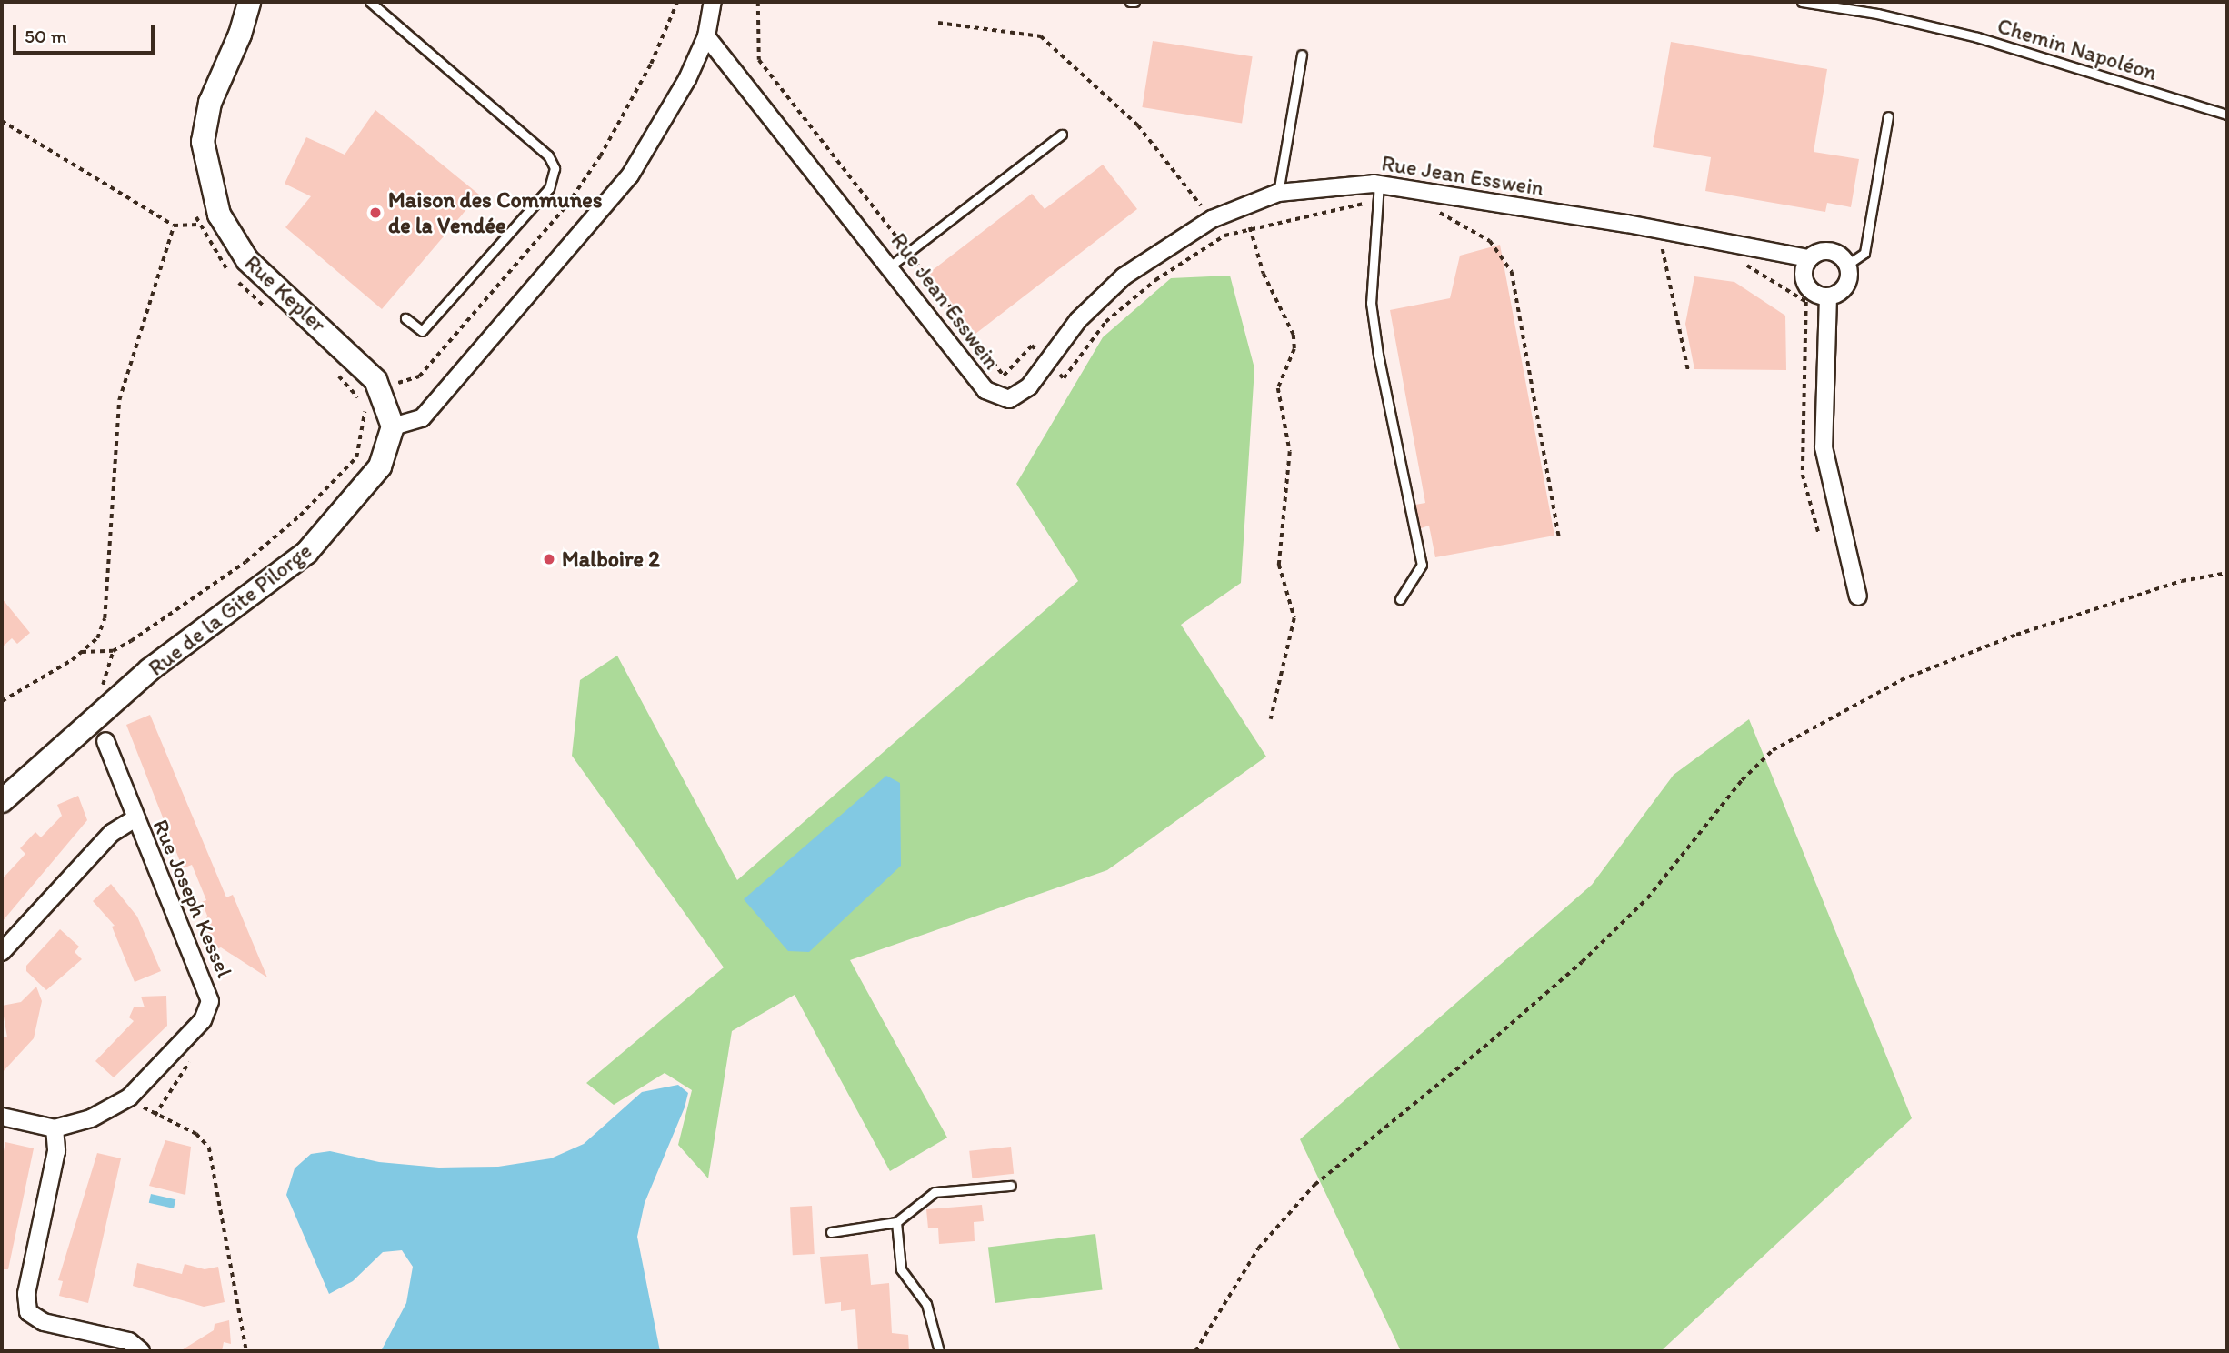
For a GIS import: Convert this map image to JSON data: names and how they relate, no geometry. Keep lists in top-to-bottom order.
{
  "streets": {
    "street": [
      "Rue Jean Esswein",
      "Rue Kepler",
      "Rue de la Gite Pilorge",
      "Rue Joseph Kessel"
    ],
    "lane": ["Chemin Napoléon"]
  },
  "crossings": [
    ["Rue Kepler", "Rue de la Gite Pilorge"]
  ],
  "places": ["Maison des Communes de la Vendée", "Malboire 2"],
  "scale_bar": "50 m"
}
